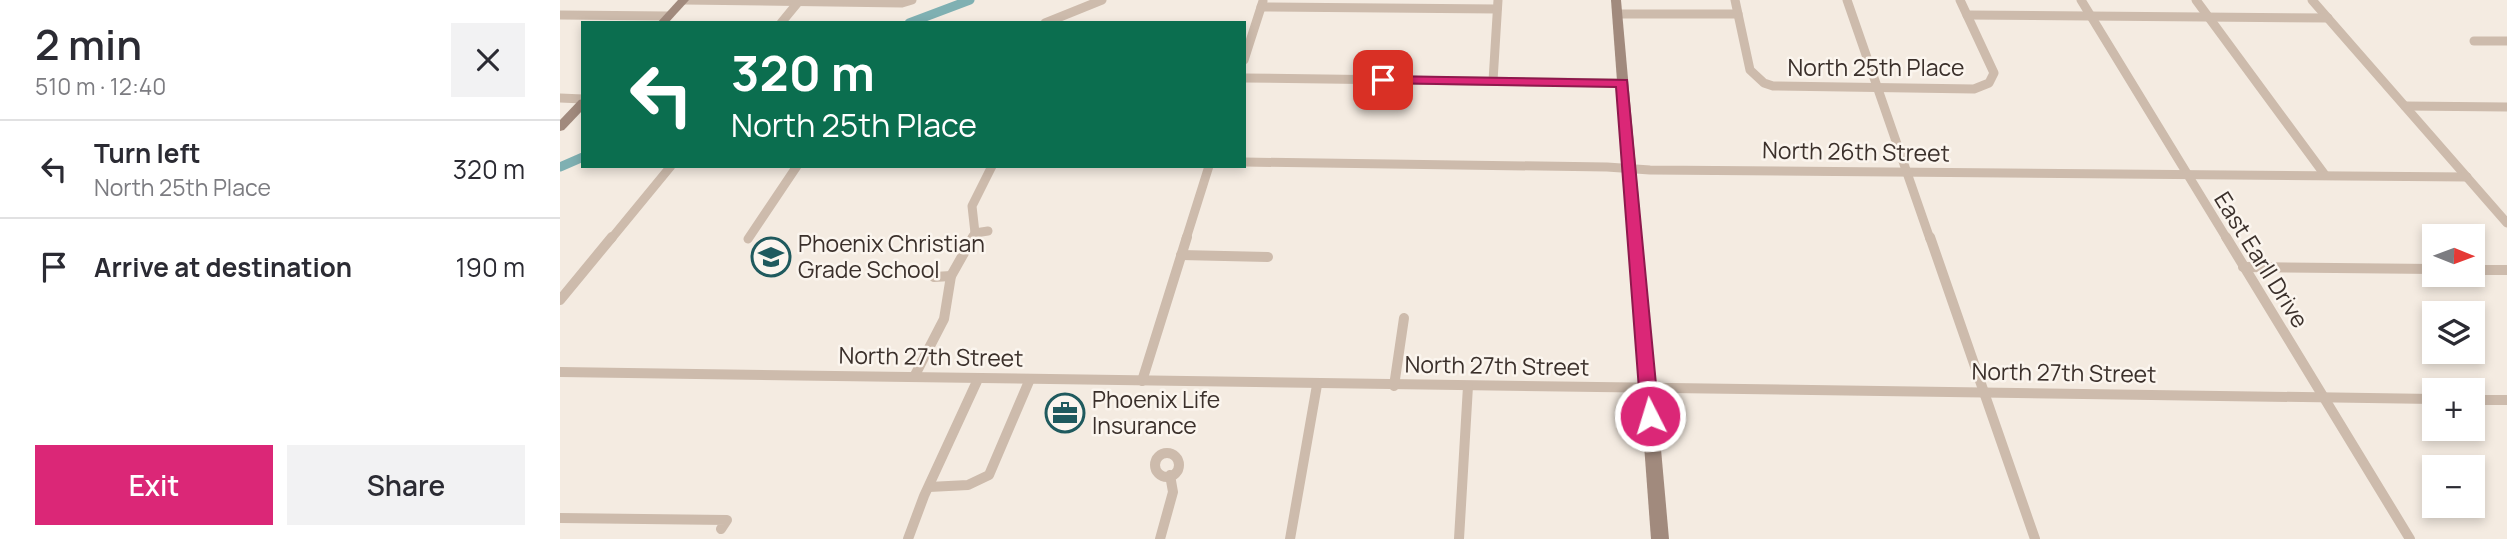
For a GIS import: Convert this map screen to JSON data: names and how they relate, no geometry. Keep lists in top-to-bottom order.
{
  "streets": {
    "street": [
      "North 25th Place",
      "North 26th Street",
      "East Earll Drive",
      "North 27th Street"
    ]
  },
  "crossings": [
    ["North 26th Street", "East Earll Drive"],
    ["East Earll Drive", "North 27th Street"]
  ],
  "places": {
    "school or university": ["Phoenix Christian Grade School"],
    "office": ["Phoenix Life Insurance"]
  },
  "north": "right",
  "page": {
    "heading": ["2 min", "510 m · 12:40"],
    "turn": ["320 m", "North 25th Place"],
    "list": [
      {
        "name": "Turn left",
        "note": "North 25th Place",
        "value": "320 m"
      },
      {
        "name": "Arrive at destination",
        "value": "190 m"
      }
    ],
    "map_buttons": ["+", "−"],
    "buttons": ["Exit", "Share"]
  }
}
